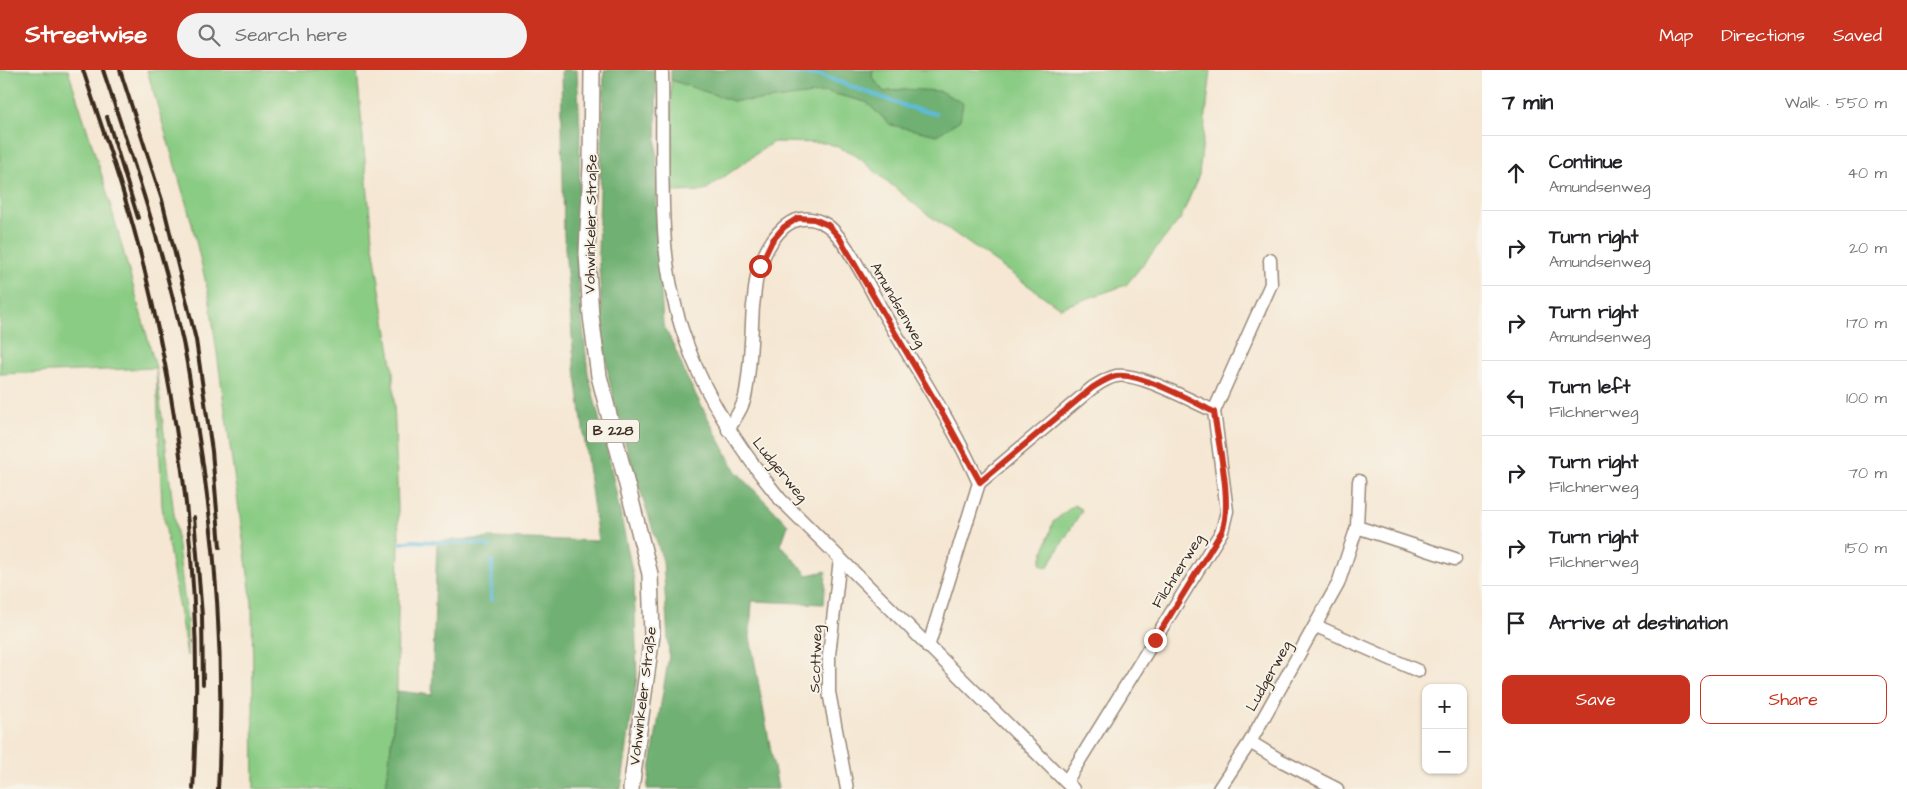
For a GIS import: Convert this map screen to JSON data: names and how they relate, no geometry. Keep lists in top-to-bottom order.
{
  "streets": {
    "main road": ["Vohwinkeler Straße", "B 228"],
    "street": [
      "Amundsenweg",
      "Ludgerweg",
      "Filchnerweg",
      "Scottweg"
    ]
  },
  "crossings": [
    ["Amundsenweg", "Ludgerweg"],
    ["Ludgerweg", "Filchnerweg"],
    ["Ludgerweg", "Scottweg"]
  ],
  "page": {
    "header": "Streetwise",
    "search": "Search here",
    "nav": ["Map", "Directions", "Saved"],
    "heading": ["7 min", "Walk · 550 m"],
    "list": [
      ["Continue", "Amundsenweg", "40 m"],
      ["Turn right", "Amundsenweg", "20 m"],
      ["Turn right", "Amundsenweg", "170 m"],
      ["Turn left", "Filchnerweg", "100 m"],
      ["Turn right", "Filchnerweg", "70 m"],
      ["Turn right", "Filchnerweg", "150 m"],
      "Arrive at destination"
    ],
    "buttons": ["Save", "Share"],
    "map_buttons": ["+", "−"]
  }
}
